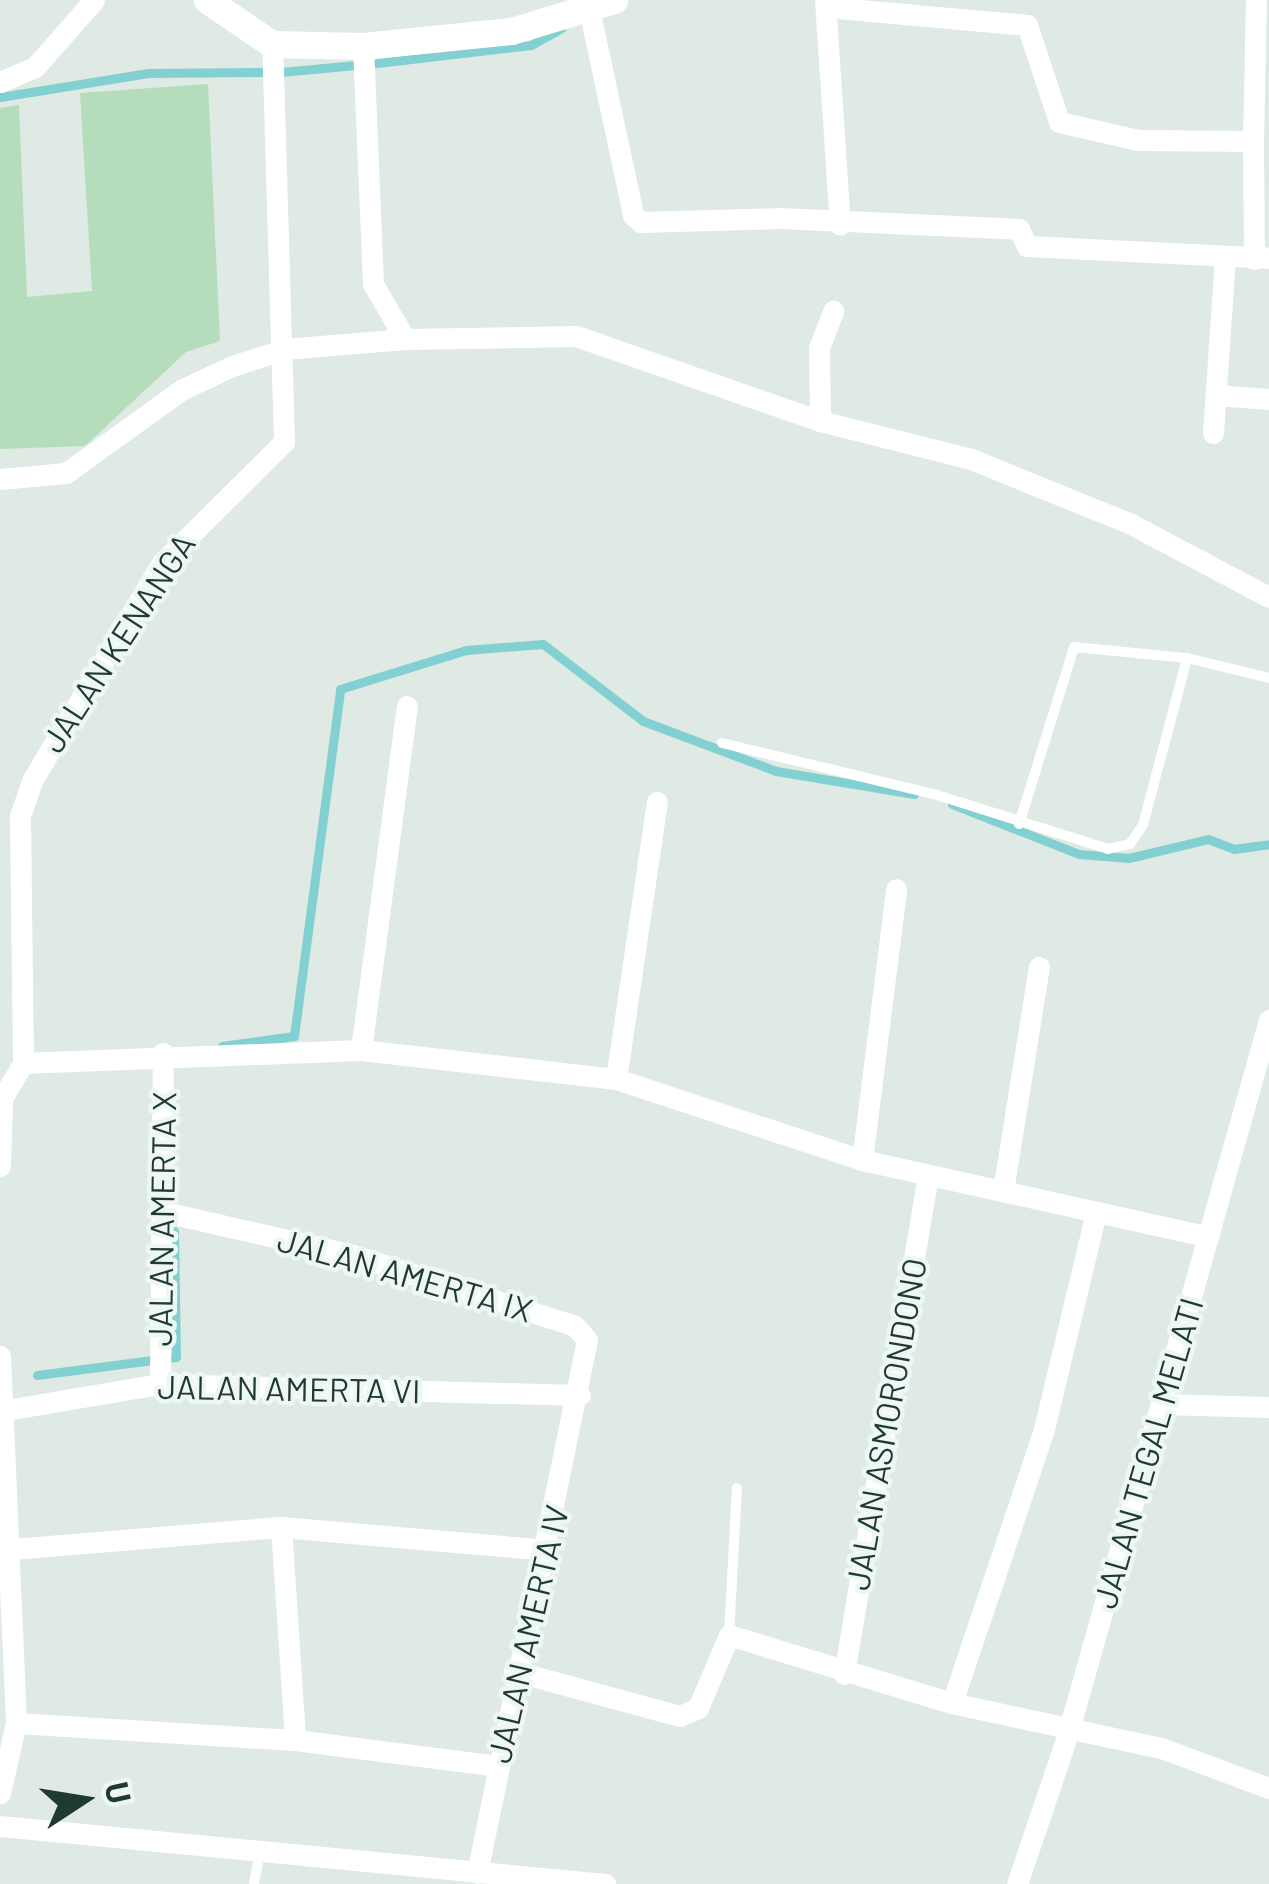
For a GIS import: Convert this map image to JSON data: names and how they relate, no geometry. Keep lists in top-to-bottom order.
{
  "streets": {
    "street": [
      "JALAN KENANGA",
      "JALAN AMERTA X",
      "JALAN AMERTA IX",
      "JALAN AMERTA VI",
      "JALAN ASMORONDONO",
      "JALAN TEGAL MELATI",
      "JALAN AMERTA IV"
    ]
  },
  "crossings": [
    ["JALAN AMERTA X", "JALAN AMERTA IX"],
    ["JALAN AMERTA X", "JALAN AMERTA VI"],
    ["JALAN AMERTA IX", "JALAN AMERTA VI"],
    ["JALAN AMERTA IX", "JALAN AMERTA IV"],
    ["JALAN AMERTA VI", "JALAN AMERTA IV"]
  ],
  "north": "right"
}
